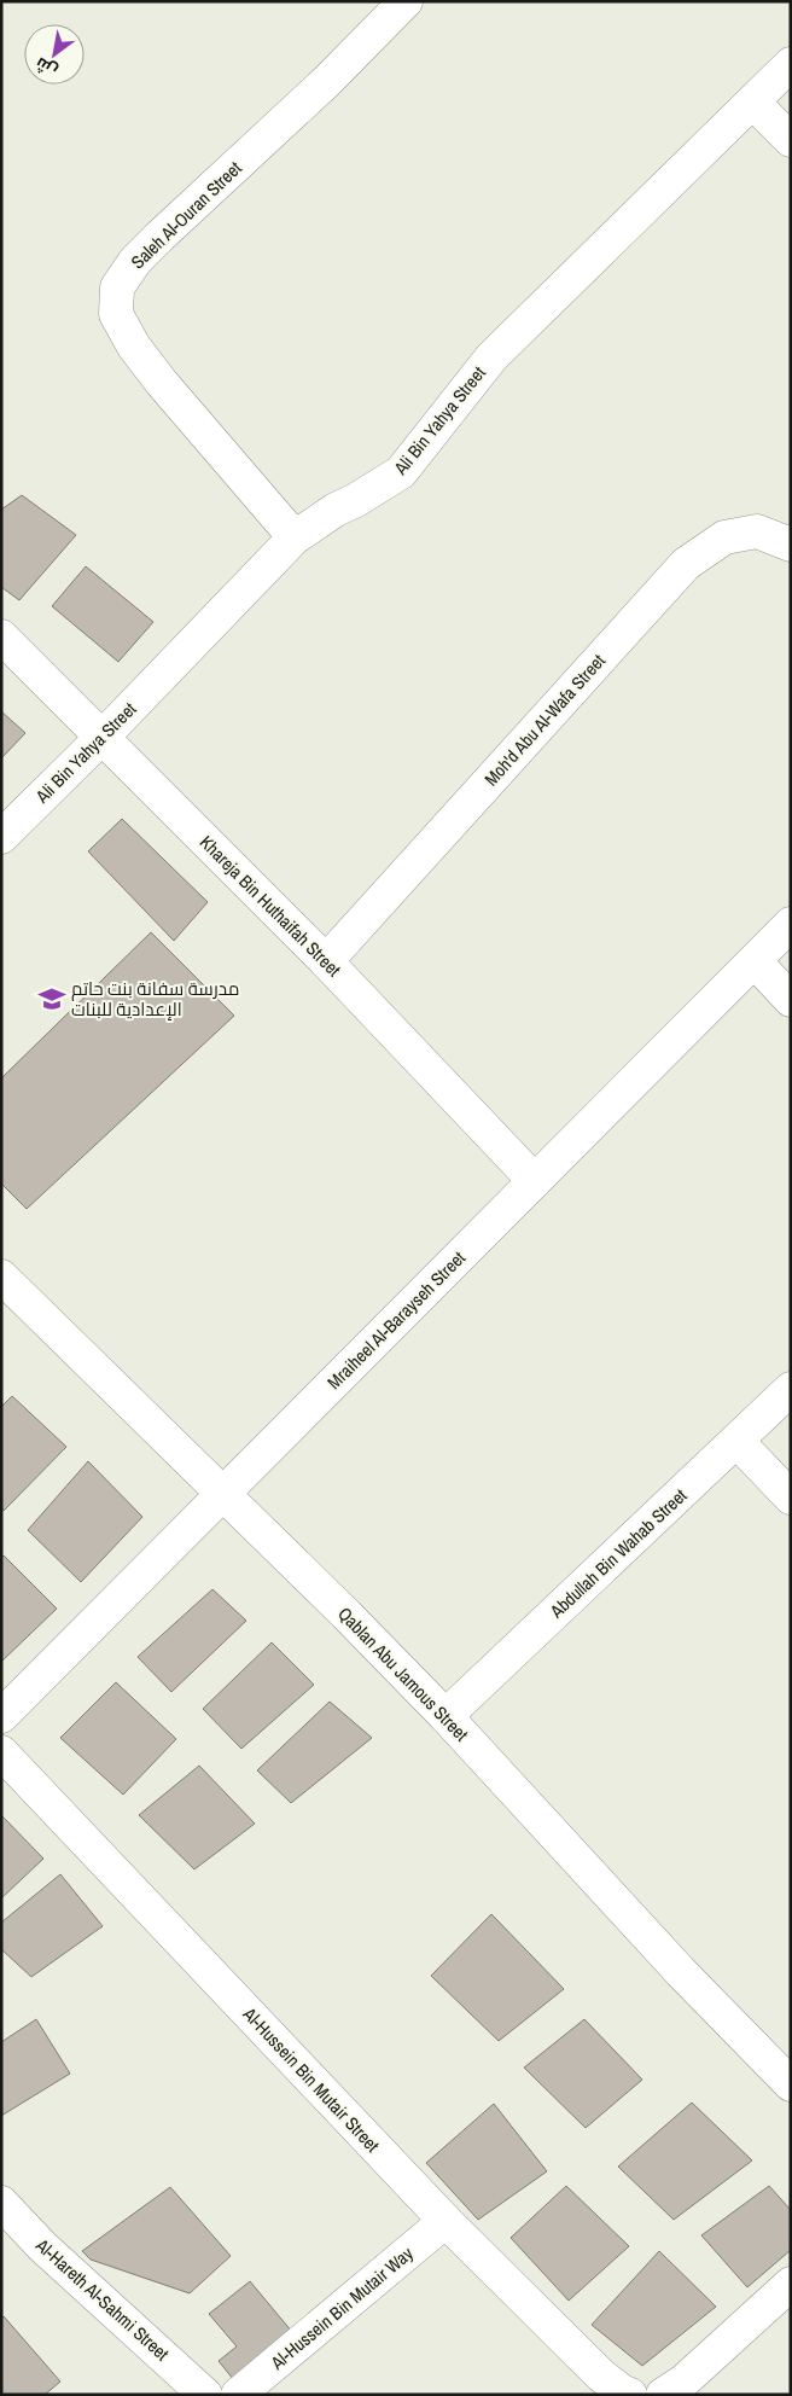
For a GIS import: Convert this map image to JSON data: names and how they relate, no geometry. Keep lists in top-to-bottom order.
{
  "streets": {
    "street": [
      "Saleh Al-Ouran Street",
      "Ali Bin Yahya Street",
      "Moh'd Abu Al-Wafa Street",
      "Khareja Bin Huthaifah Street",
      "Mraiheel Al-Barayseh Street",
      "Abdullah Bin Wahab Street",
      "Qablan Abu Jamous Street",
      "Al-Hussein Bin Mutair Street",
      "Al-Hareth Al-Sahmi Street",
      "Al-Hussein Bin Mutair Way"
    ]
  },
  "crossings": [
    ["Saleh Al-Ouran Street", "Ali Bin Yahya Street"],
    ["Ali Bin Yahya Street", "Khareja Bin Huthaifah Street"],
    ["Moh'd Abu Al-Wafa Street", "Khareja Bin Huthaifah Street"],
    ["Khareja Bin Huthaifah Street", "Mraiheel Al-Barayseh Street"],
    ["Mraiheel Al-Barayseh Street", "Qablan Abu Jamous Street"],
    ["Abdullah Bin Wahab Street", "Qablan Abu Jamous Street"],
    ["Al-Hussein Bin Mutair Street", "Al-Hussein Bin Mutair Way"]
  ],
  "places": {
    "school or university": ["مدرسة سفانة بنت حاتم الإعدادية للبنات"]
  },
  "north": "bottom left"
}
